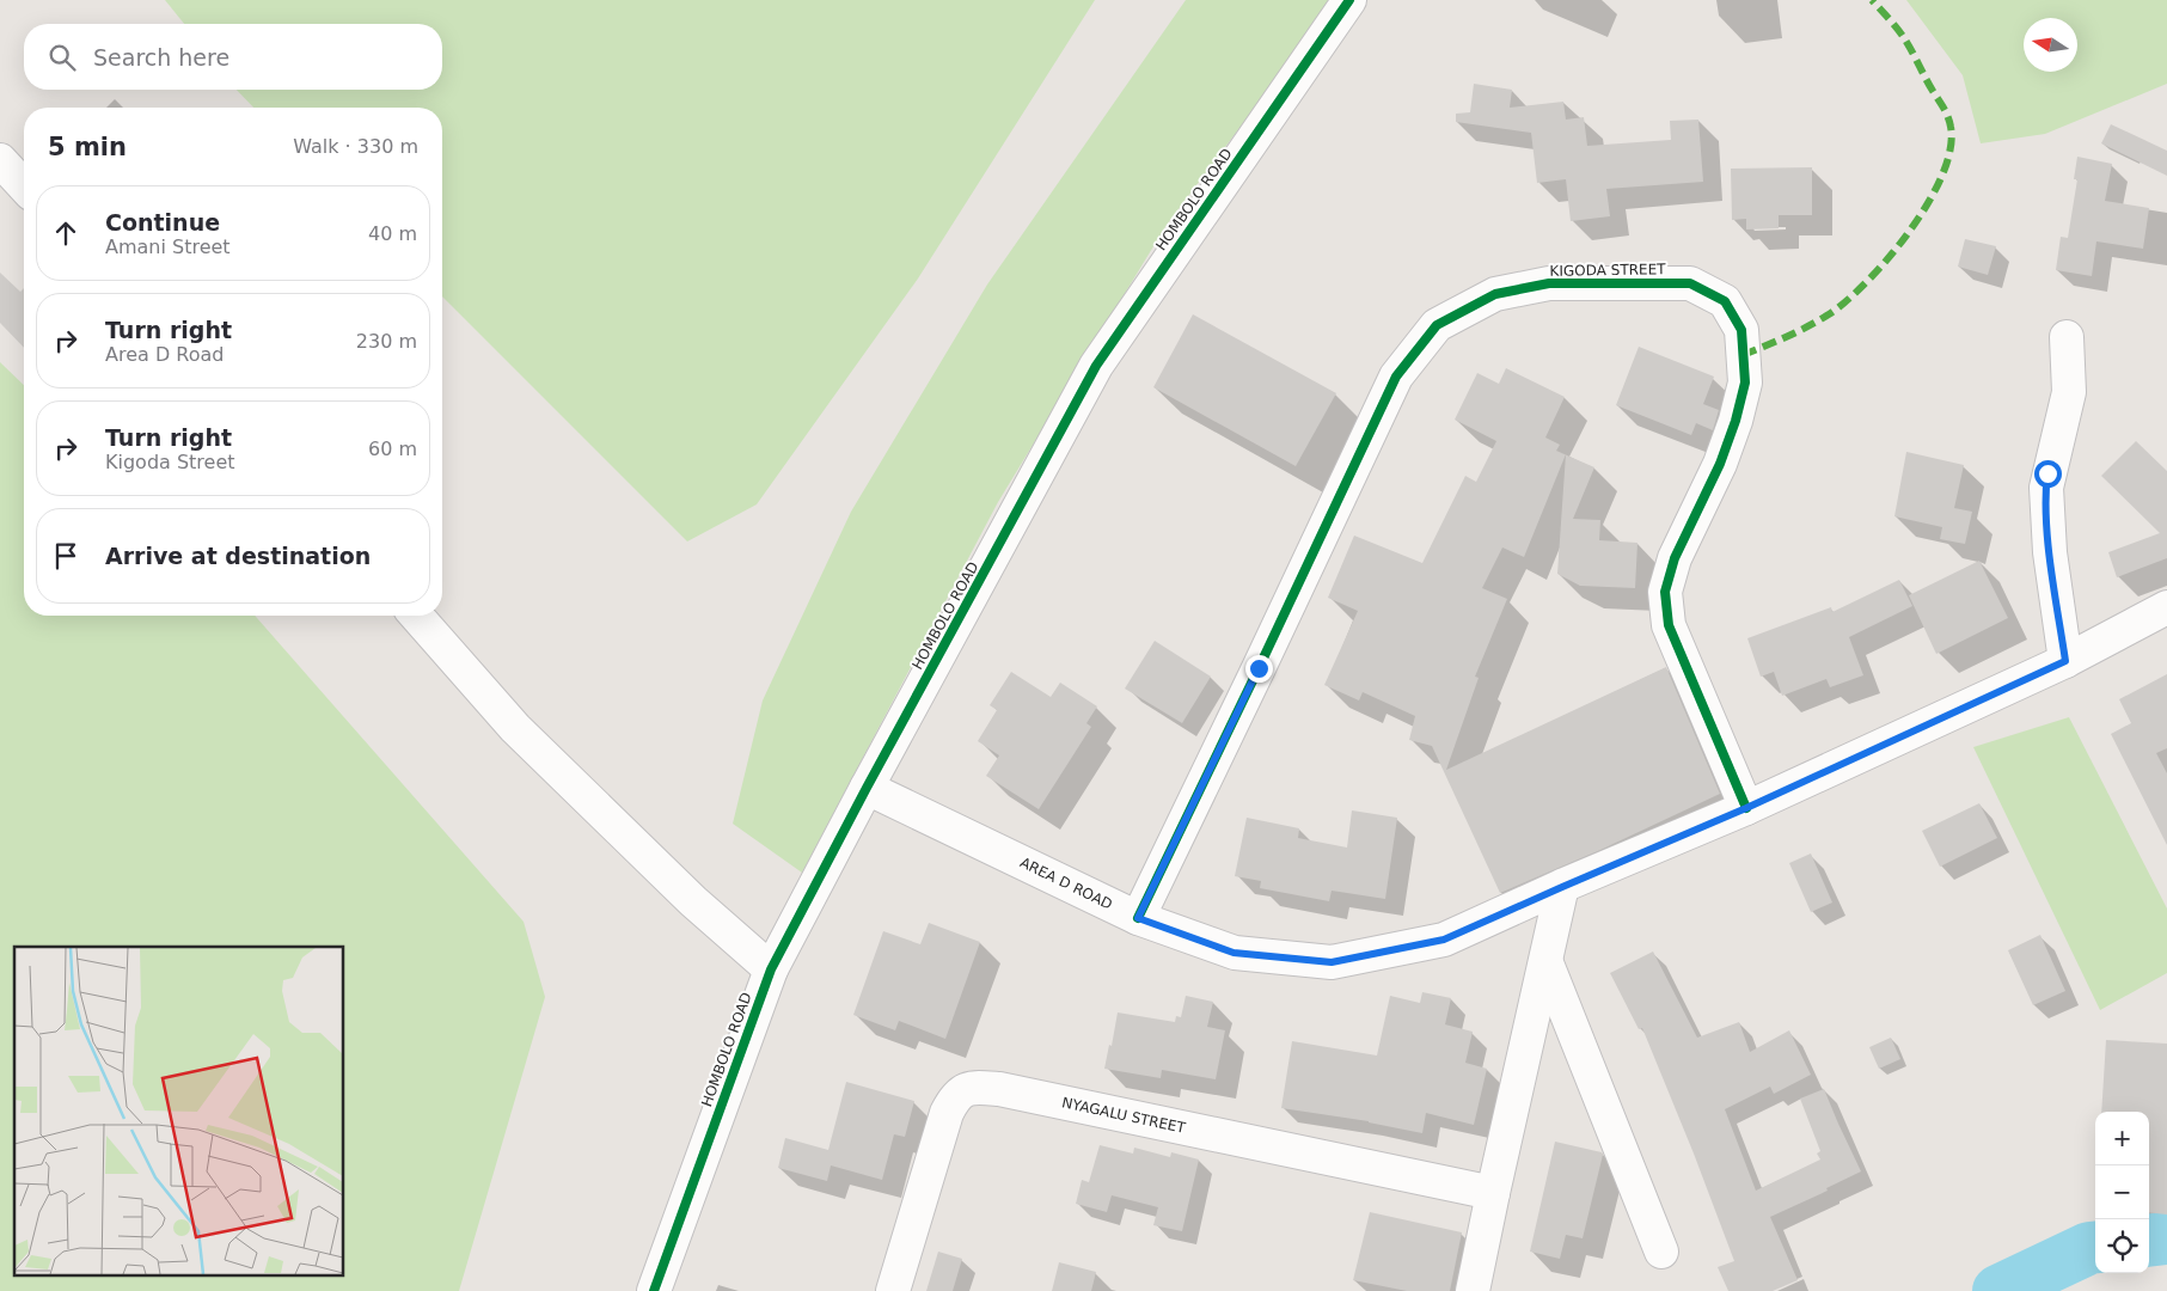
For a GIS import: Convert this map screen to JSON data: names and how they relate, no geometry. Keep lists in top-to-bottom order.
{
  "streets": {
    "street": [
      "HOMBOLO ROAD",
      "KIGODA STREET",
      "AREA D ROAD",
      "NYAGALU STREET"
    ]
  },
  "crossings": [
    ["HOMBOLO ROAD", "AREA D ROAD"],
    ["KIGODA STREET", "AREA D ROAD"]
  ],
  "north": "left",
  "page": {
    "search": "Search here",
    "heading": ["5 min", "Walk · 330 m"],
    "list": [
      ["Continue", "Amani Street", "40 m"],
      ["Turn right", "Area D Road", "230 m"],
      ["Turn right", "Kigoda Street", "60 m"],
      "Arrive at destination"
    ],
    "map_buttons": ["+", "−"]
  }
}
